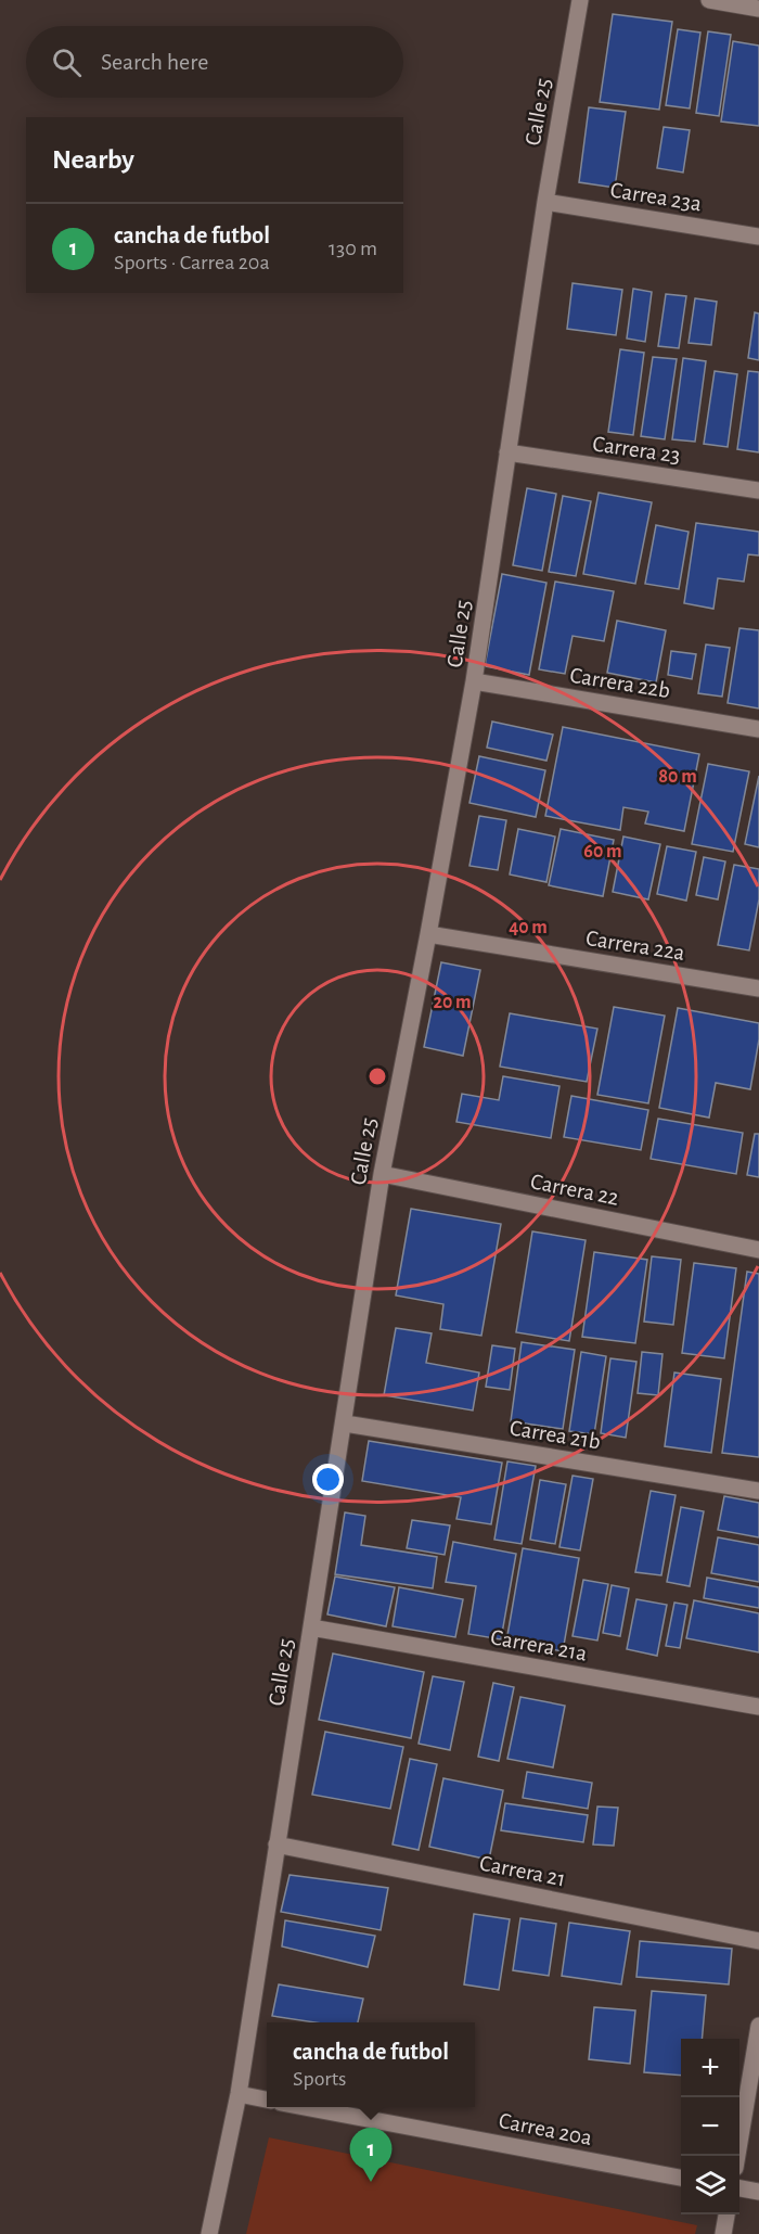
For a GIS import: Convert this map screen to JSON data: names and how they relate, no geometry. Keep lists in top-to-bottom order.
{
  "streets": {
    "street": [
      "Calle 25",
      "Carrea 23a",
      "Carrera 23",
      "Carrera 22b",
      "Carrera 22a",
      "Carrera 22",
      "Carrea 21b",
      "Carrera 21a",
      "Carrera 21",
      "Carrea 20a"
    ]
  },
  "crossings": [
    ["Calle 25", "Carrea 23a"],
    ["Calle 25", "Carrera 23"],
    ["Calle 25", "Carrera 22b"],
    ["Calle 25", "Carrera 22a"],
    ["Calle 25", "Carrera 22"],
    ["Calle 25", "Carrea 21b"],
    ["Calle 25", "Carrera 21a"],
    ["Calle 25", "Carrera 21"]
  ],
  "page": {
    "search": "Search here",
    "heading": "Nearby",
    "list": [
      {
        "mark": "1",
        "name": "cancha de futbol",
        "note": "Sports · Carrea 20a",
        "value": "130 m"
      }
    ],
    "popup": ["cancha de futbol", "Sports"],
    "map_buttons": ["+", "−"],
    "pins": "1"
  },
  "rings": [
    "80 m",
    "60 m",
    "40 m",
    "20 m"
  ]
}
